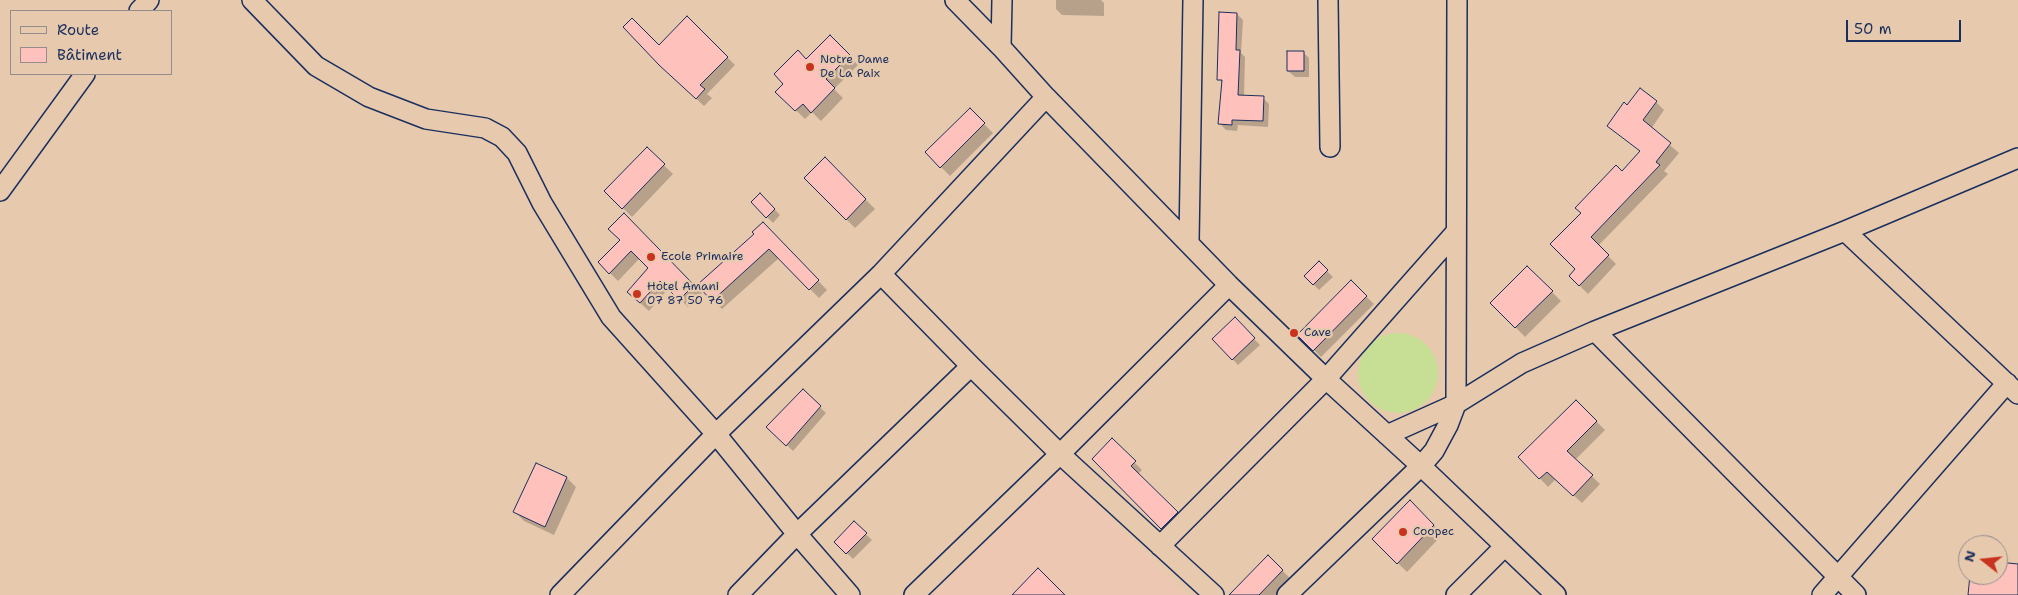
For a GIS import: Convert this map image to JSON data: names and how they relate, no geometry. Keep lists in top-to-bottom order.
{
  "places": [
    "Notre Dame De La Paix",
    "Ecole Primaire",
    "Hotel Amani 07 87 50 76",
    "Cave",
    "Coopec"
  ],
  "legend": ["Route", "Bâtiment"],
  "scale_bar": "50 m",
  "north": "left"
}
